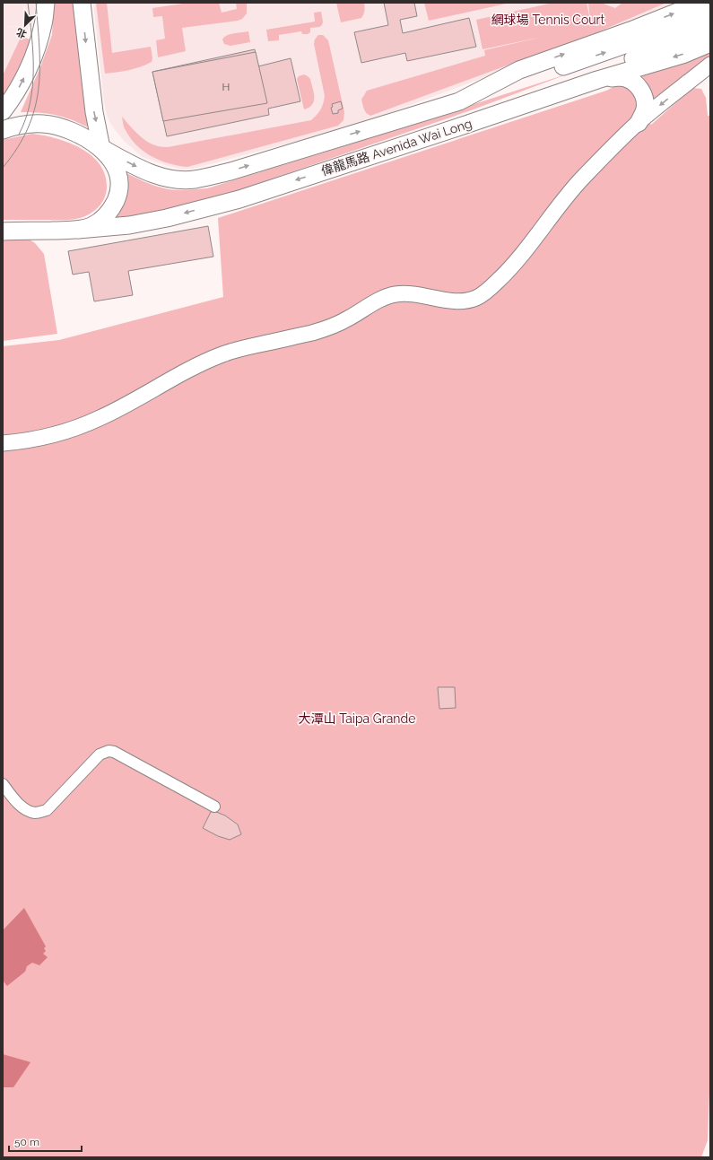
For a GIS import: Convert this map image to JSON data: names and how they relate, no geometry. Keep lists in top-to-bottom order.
{
  "streets": {
    "main road": ["偉龍馬路 Avenida Wai Long"]
  },
  "parks": ["網球場 Tennis Court", "大潭山 Taipa Grande"],
  "house_numbers": ["H"],
  "scale_bar": "50 m",
  "north": "bottom left"
}
